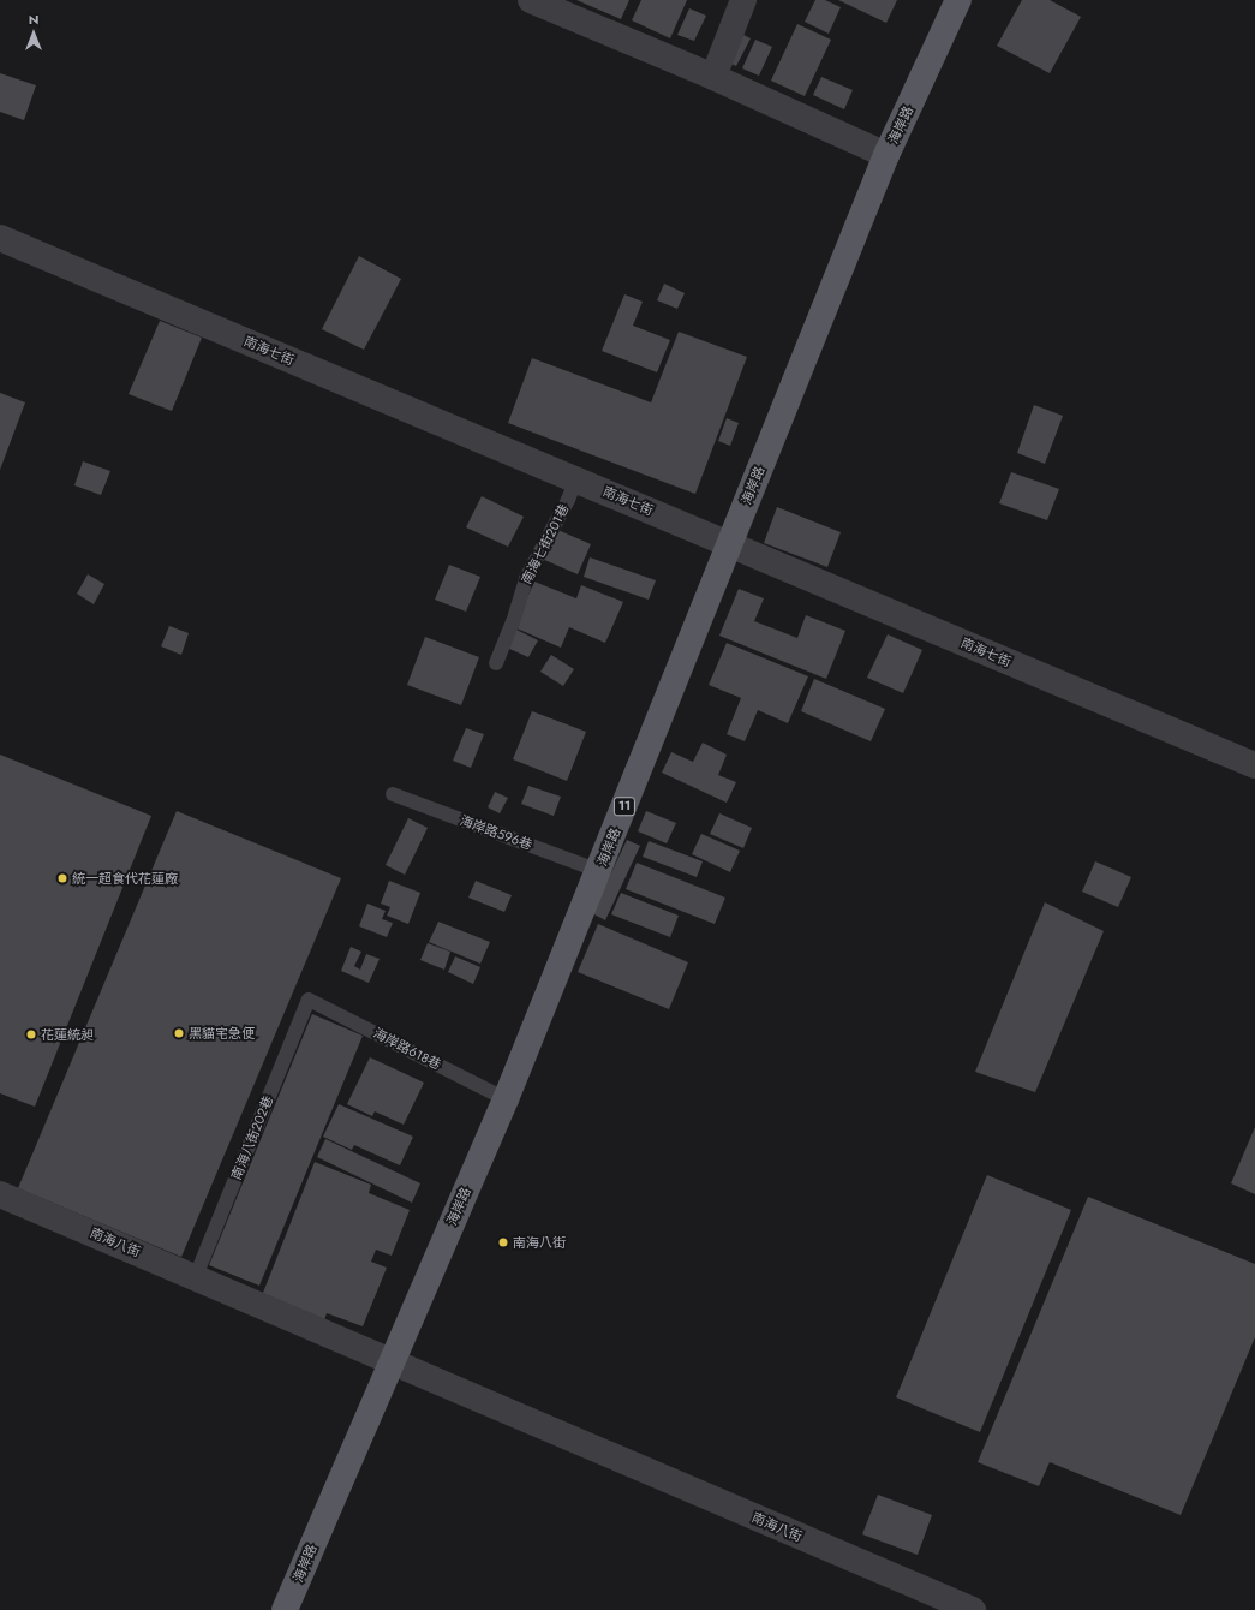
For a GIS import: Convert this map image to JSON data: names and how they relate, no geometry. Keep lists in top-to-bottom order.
{
  "streets": {
    "main road": ["海岸路", "11"],
    "street": ["南海七街", "南海八街"],
    "lane": [
      "南海七街201巷",
      "海岸路596巷",
      "海岸路618巷",
      "南海八街202巷"
    ]
  },
  "crossings": [
    ["海岸路", "南海七街"],
    ["海岸路", "海岸路596巷"],
    ["海岸路", "海岸路618巷"],
    ["海岸路", "南海八街"],
    ["南海七街", "南海七街201巷"],
    ["海岸路618巷", "南海八街202巷"],
    ["南海八街202巷", "南海八街"]
  ],
  "places": [
    "統一超食代花蓮廠",
    "黑貓宅急便",
    "花蓮統昶",
    "南海八街"
  ],
  "north": "top"
}
